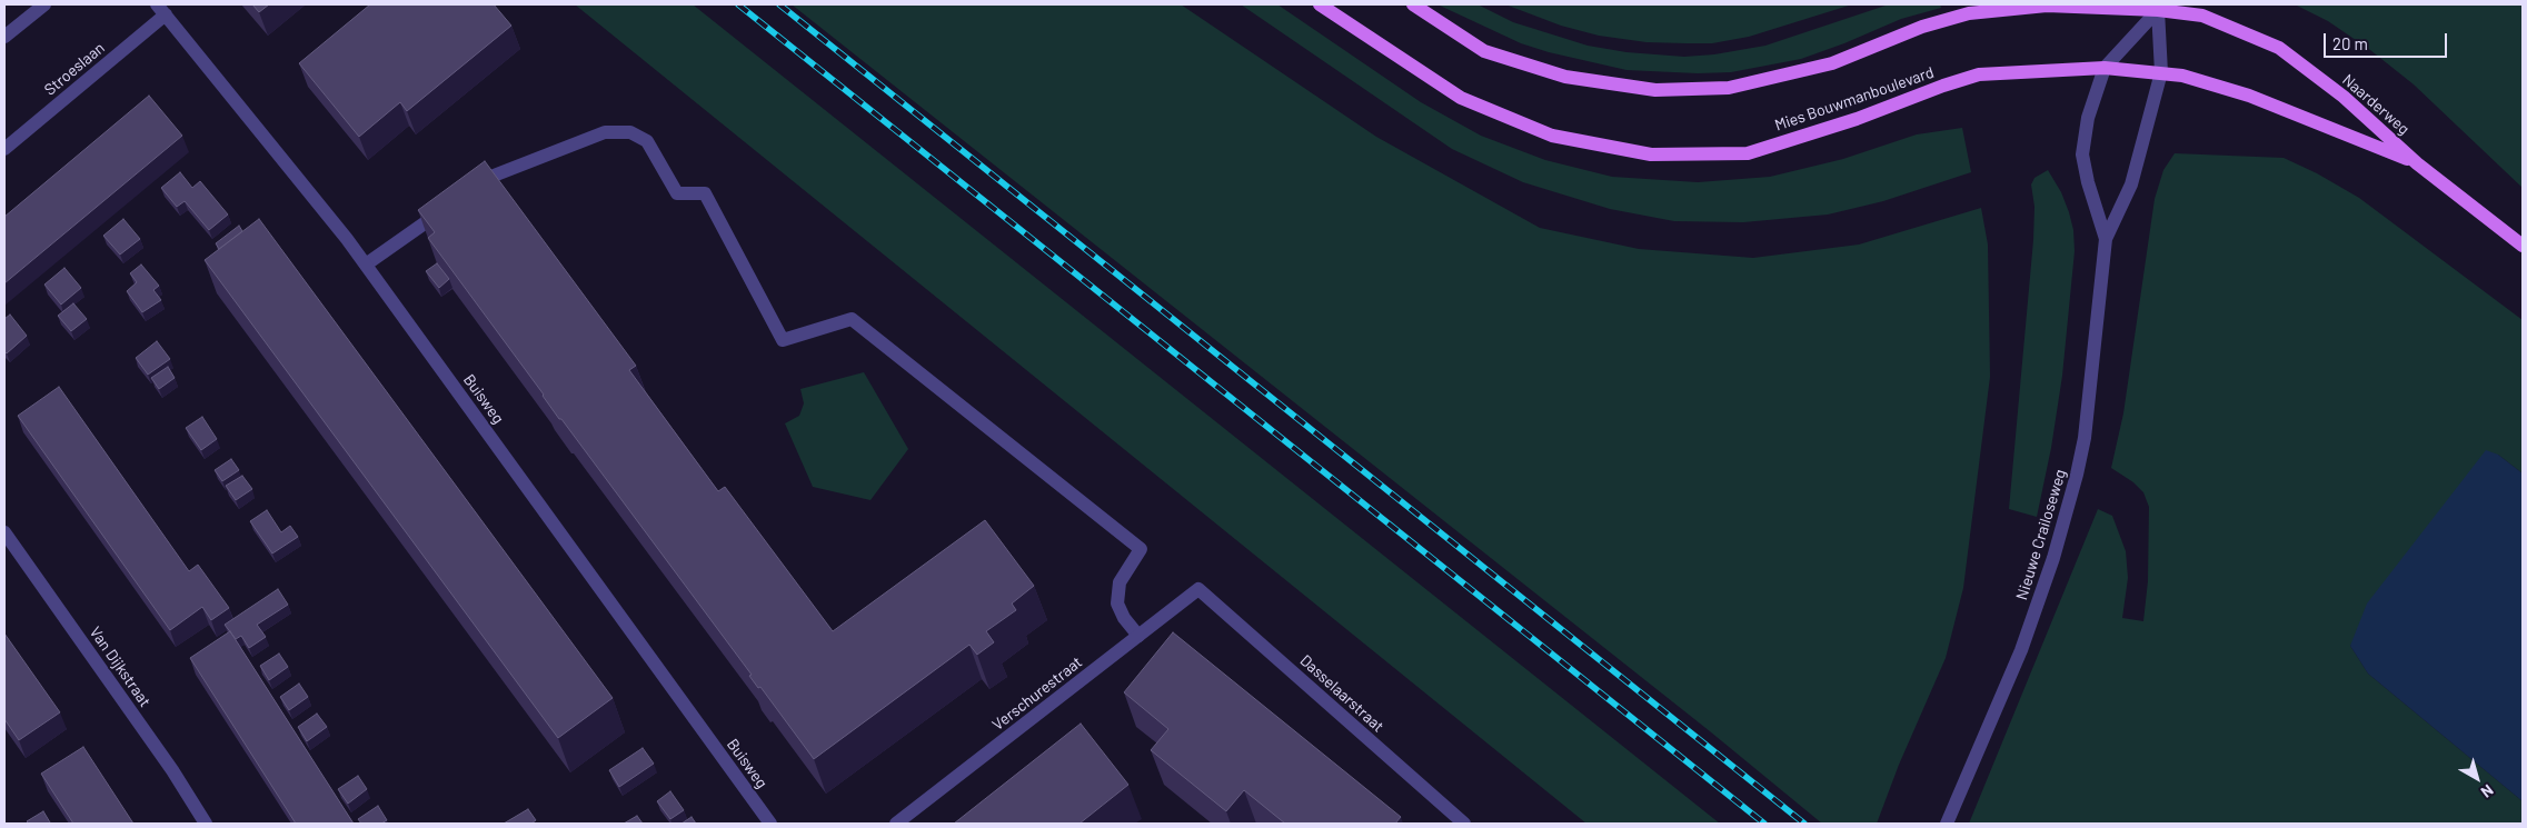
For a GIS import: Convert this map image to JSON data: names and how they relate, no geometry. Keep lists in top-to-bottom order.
{
  "streets": {
    "main road": ["Mies Bouwmanboulevard", "Naarderweg"],
    "street": [
      "Stroeslaan",
      "Buisweg",
      "Nieuwe Crailoseweg",
      "Van Dijkstraat",
      "Verschurestraat",
      "Dasselaarstraat"
    ]
  },
  "crossings": [
    ["Stroeslaan", "Buisweg"],
    ["Mies Bouwmanboulevard", "Naarderweg"],
    ["Mies Bouwmanboulevard", "Nieuwe Crailoseweg"],
    ["Naarderweg", "Nieuwe Crailoseweg"],
    ["Verschurestraat", "Dasselaarstraat"]
  ],
  "scale_bar": "20 m",
  "north": "bottom right"
}
